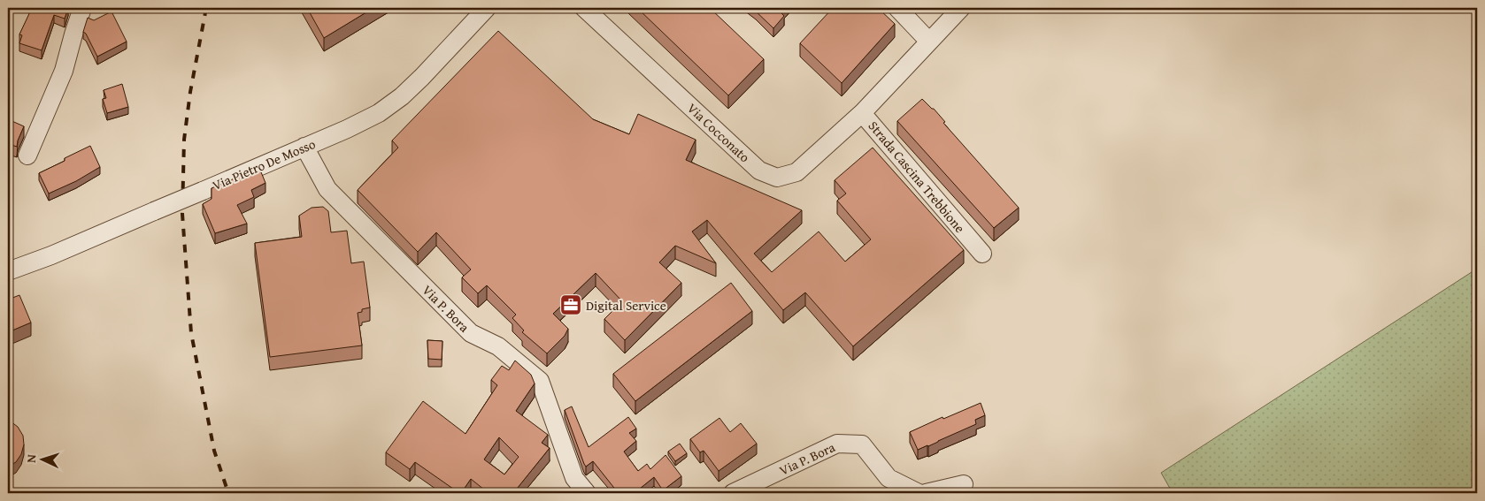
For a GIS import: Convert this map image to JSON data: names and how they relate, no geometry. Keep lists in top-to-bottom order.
{
  "streets": {
    "street": [
      "Via Cocconato",
      "Via Pietro De Mosso",
      "Strada Cascina Trebbione",
      "Via P. Bora"
    ]
  },
  "crossings": [
    ["Via Cocconato", "Strada Cascina Trebbione"],
    ["Via Pietro De Mosso", "Via P. Bora"]
  ],
  "places": {
    "office": ["Digital Service"]
  },
  "north": "left"
}
